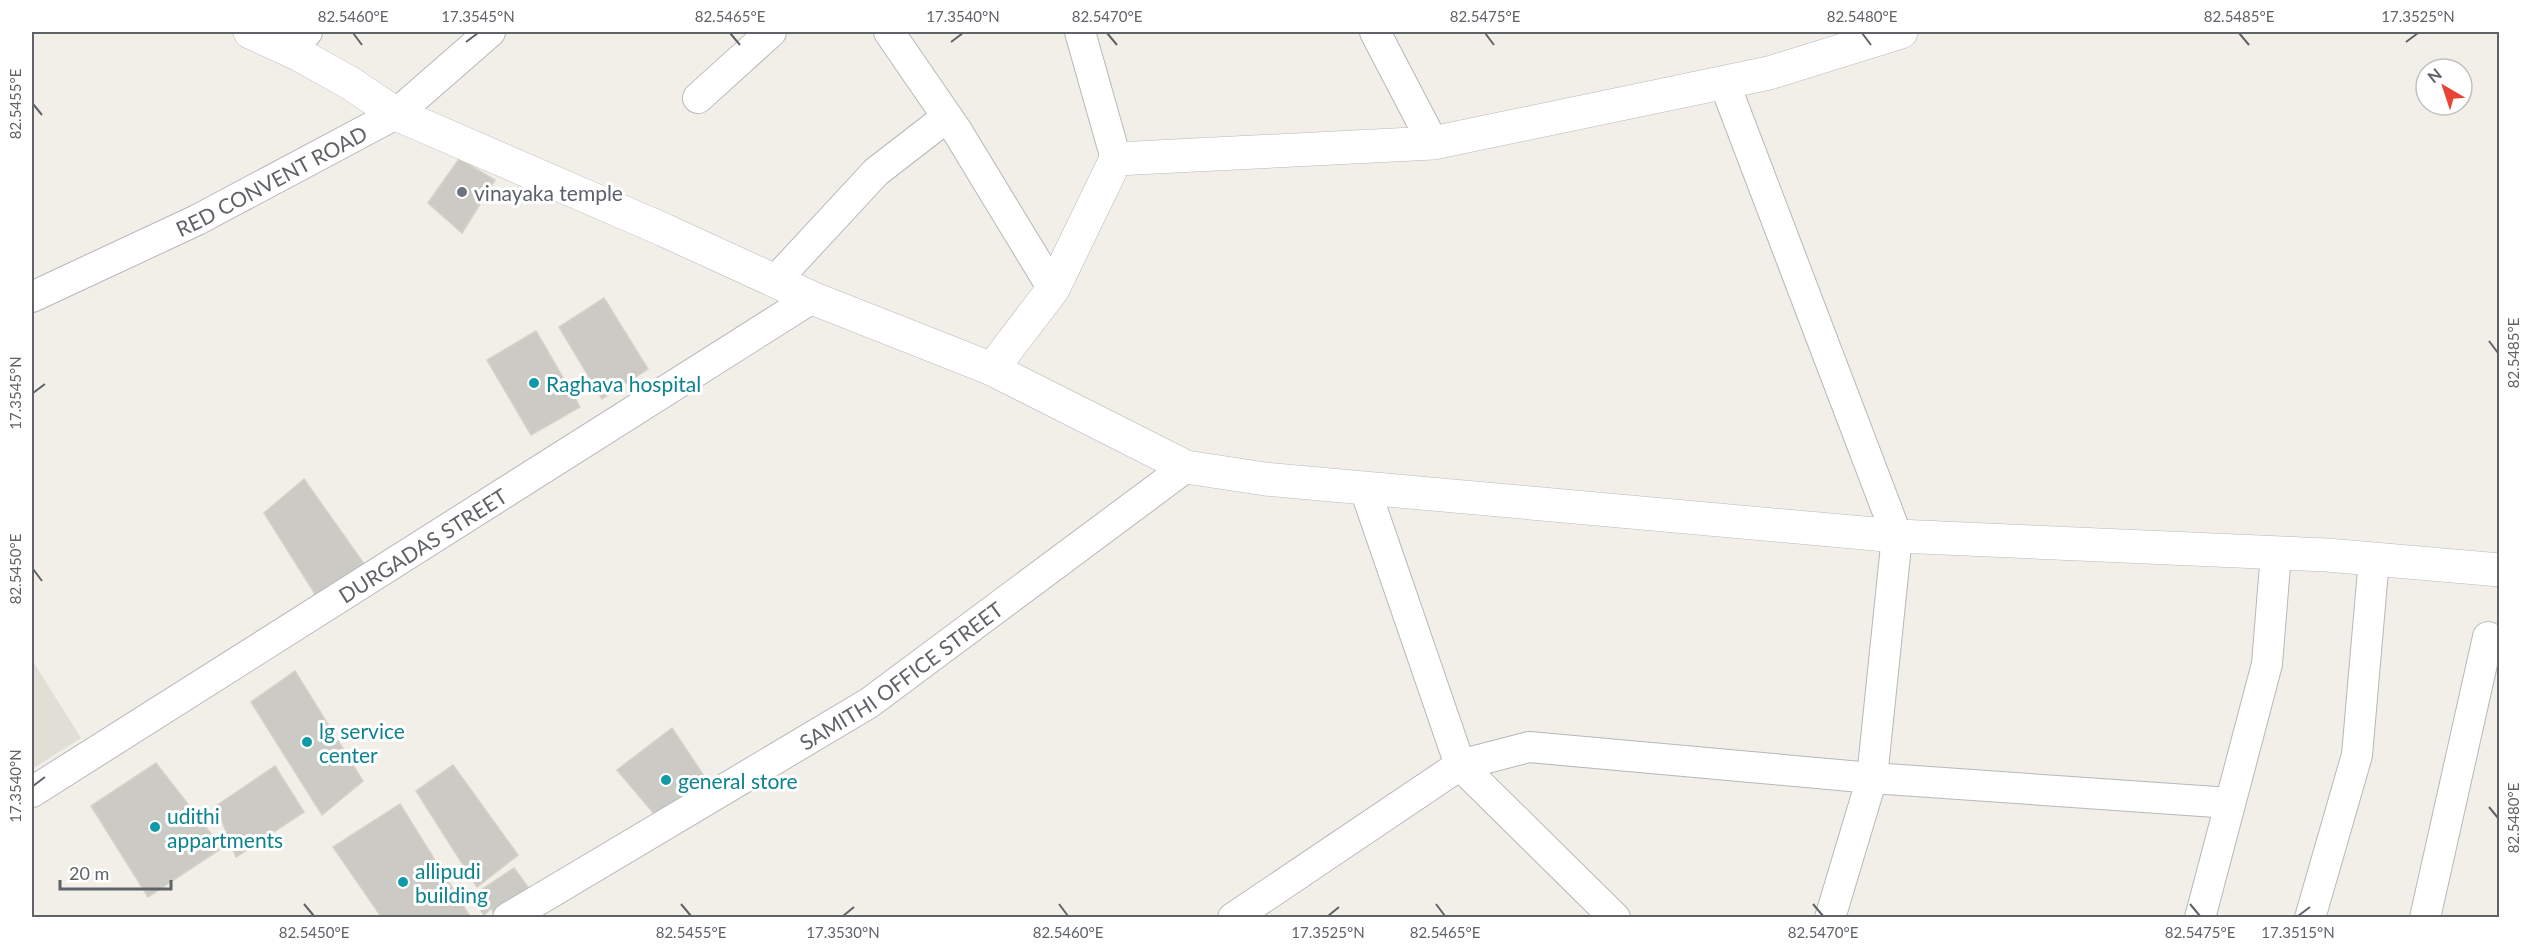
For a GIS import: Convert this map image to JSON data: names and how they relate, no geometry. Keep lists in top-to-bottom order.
{
  "streets": {
    "street": ["RED CONVENT ROAD", "DURGADAS STREET", "SAMITHI OFFICE STREET"]
  },
  "places": [
    "vinayaka temple",
    "Raghava hospital",
    "lg service center",
    "general store",
    "udithi appartments",
    "allipudi building"
  ],
  "scale_bar": "20 m",
  "north": "top left",
  "coordinates": [
    "82.5460°E",
    "17.3545°N",
    "82.5465°E",
    "17.3540°N",
    "82.5470°E",
    "82.5475°E",
    "82.5480°E",
    "82.5485°E",
    "17.3525°N",
    "82.5455°E",
    "82.5450°E",
    "17.3530°N",
    "17.3515°N"
  ]
}
